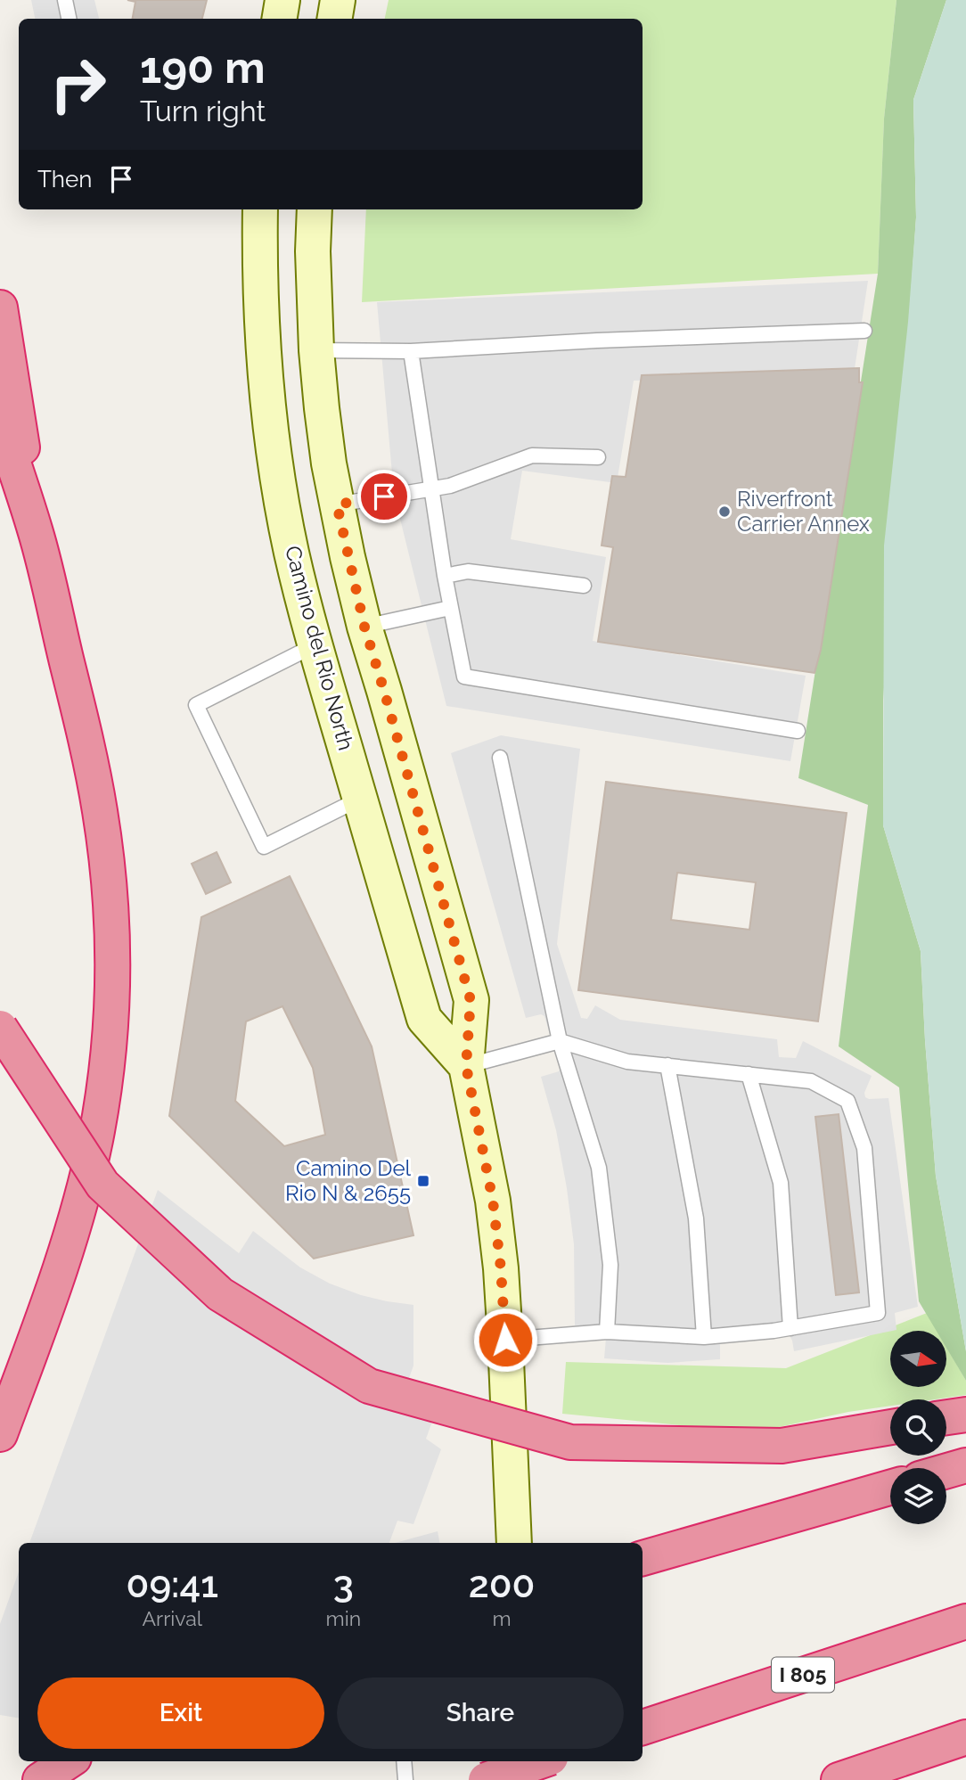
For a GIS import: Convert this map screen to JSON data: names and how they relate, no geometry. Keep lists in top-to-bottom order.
{
  "streets": {
    "highway": ["I 805"],
    "main road": ["Camino del Rio North"]
  },
  "places": {
    "other": ["Riverfront Carrier Annex"],
    "transit": ["Camino Del Rio N & 2655"]
  },
  "north": "right",
  "page": {
    "turn": ["190 m", "Turn right"],
    "then": "Then",
    "eta": [
      "09:41",
      "Arrival",
      "3",
      "min",
      "200",
      "m"
    ],
    "buttons": ["Exit", "Share"]
  }
}
